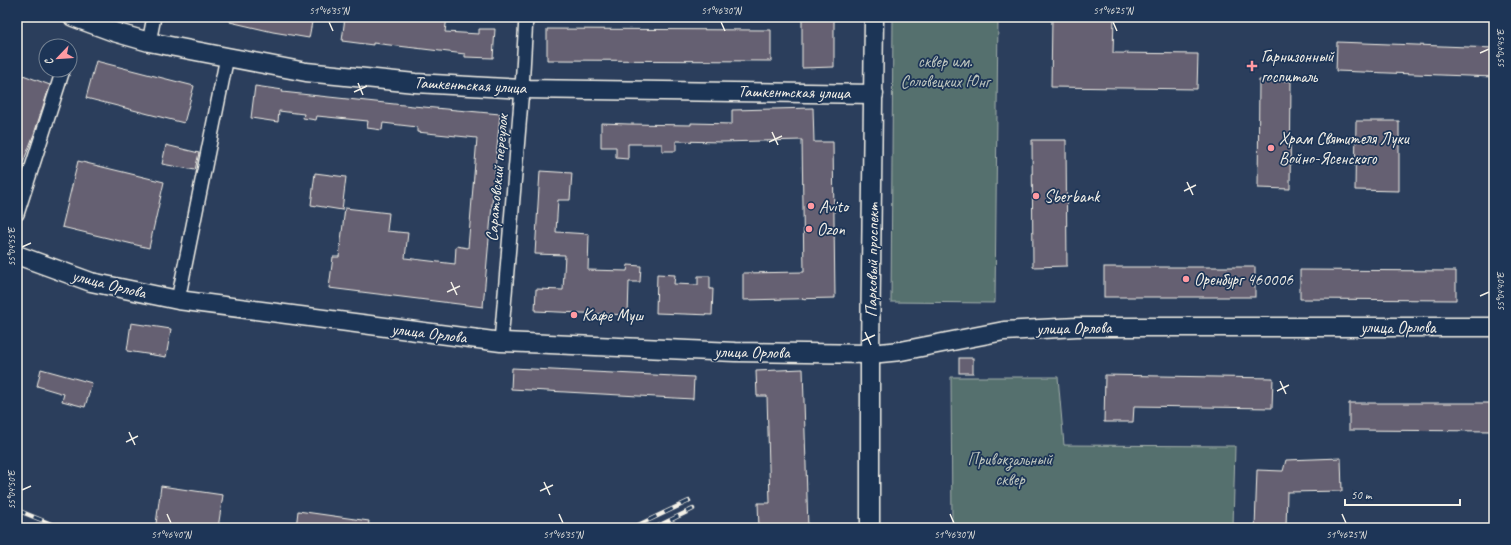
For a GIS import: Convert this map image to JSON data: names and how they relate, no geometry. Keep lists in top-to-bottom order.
{
  "streets": {
    "street": [
      "Ташкентская улица",
      "Саратовский переулок",
      "Парковый проспект",
      "улица Орлова"
    ]
  },
  "crossings": [
    ["Ташкентская улица", "Саратовский переулок"],
    ["Ташкентская улица", "Парковый проспект"],
    ["Саратовский переулок", "улица Орлова"],
    ["Парковый проспект", "улица Орлова"]
  ],
  "parks": ["сквер им. Соловецких Юнг", "Привокзальный сквер"],
  "places": {
    "health": ["Гарнизонный госпиталь"],
    "other": [
      "Храм Святителя Луки Войно-Ясенского",
      "Sberbank",
      "Avito",
      "Ozon",
      "Оренбург 460006",
      "Кафе Муш"
    ]
  },
  "scale_bar": "50 m",
  "north": "bottom left",
  "coordinates": [
    "51°46'35\"N",
    "51°46'30\"N",
    "51°46'25\"N",
    "55°04'45\"E",
    "55°04'55\"E",
    "55°04'40\"E",
    "55°04'50\"E",
    "51°46'40\"N"
  ]
}
